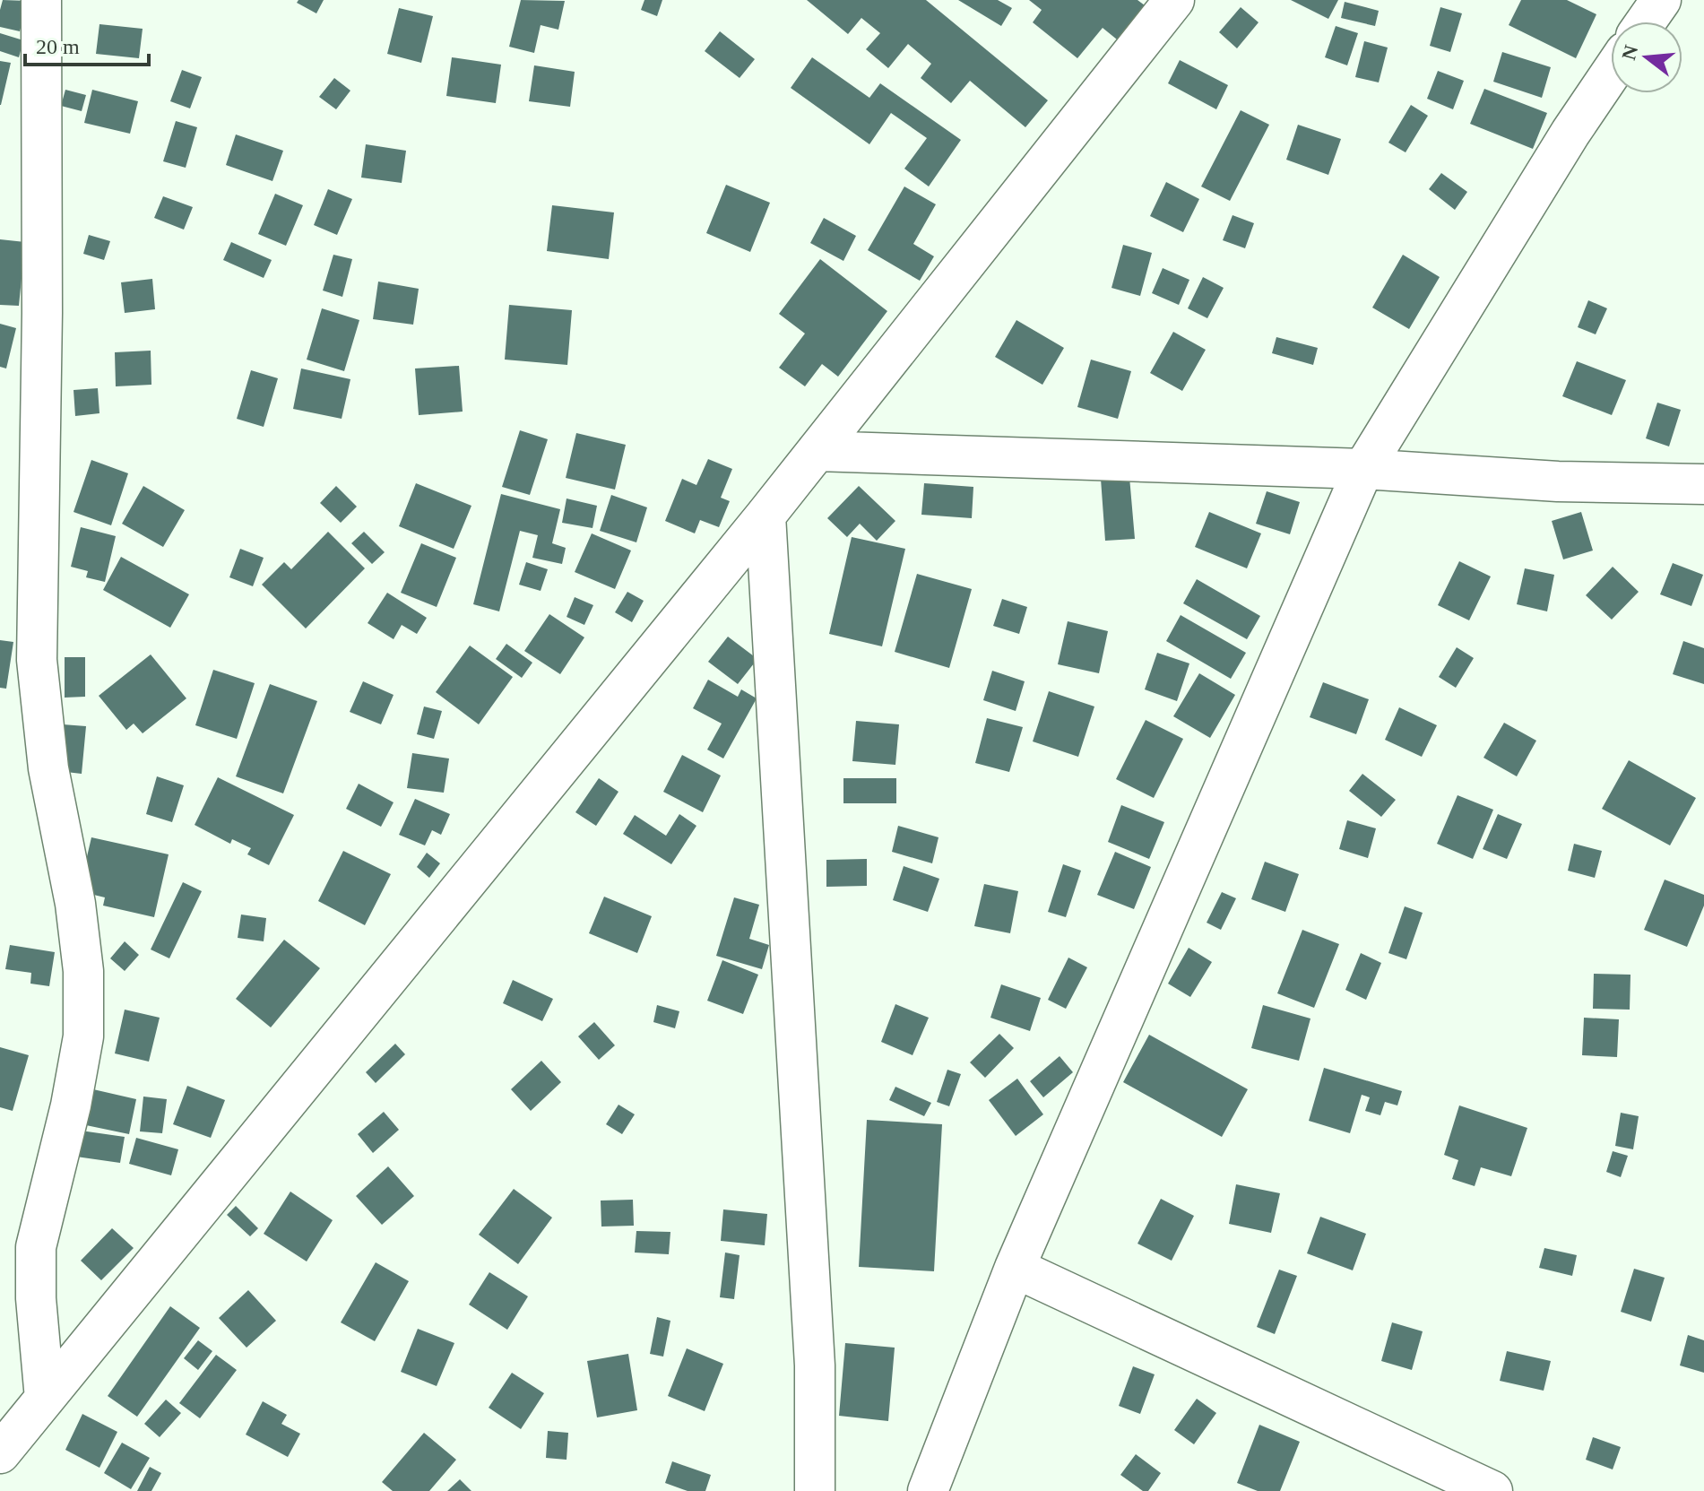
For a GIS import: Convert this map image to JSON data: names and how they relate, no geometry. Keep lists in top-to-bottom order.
{
  "scale_bar": "20 m",
  "north": "left"
}
